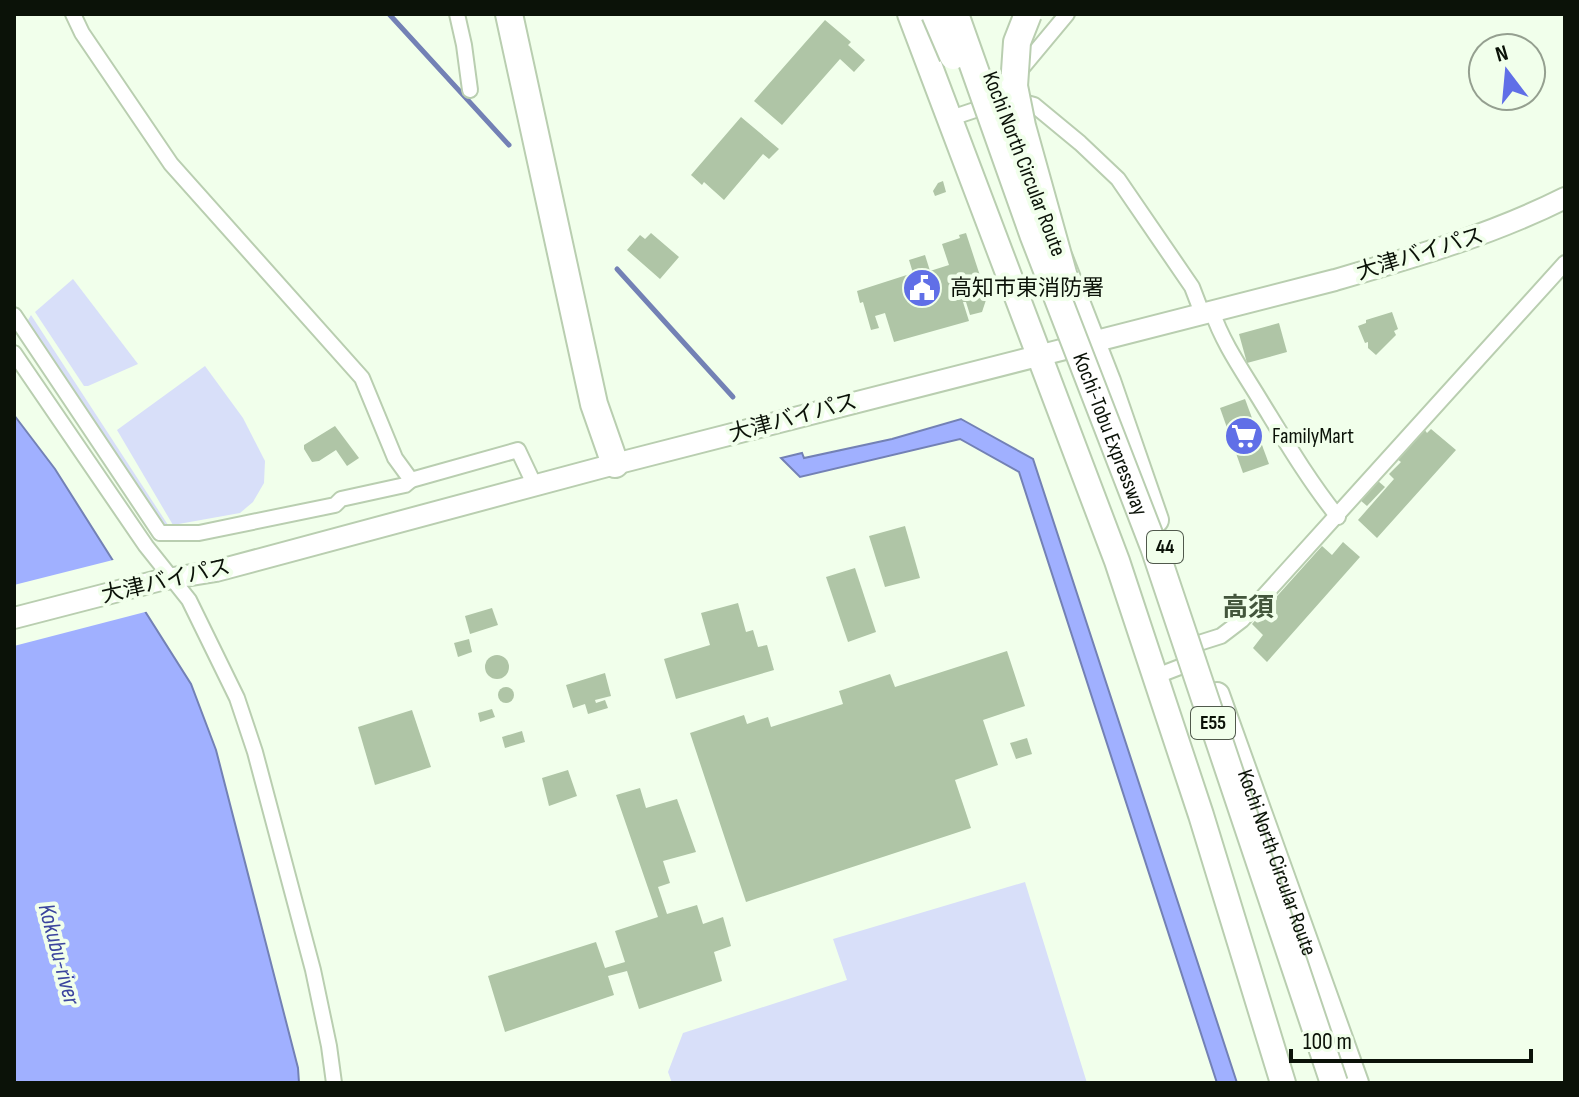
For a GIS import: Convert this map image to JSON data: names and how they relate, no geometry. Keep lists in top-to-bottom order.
{
  "streets": {
    "highway": ["Kochi-Tobu Expressway", "E55"],
    "main road": ["Kochi North Circular Route", "大津バイパス", "44"]
  },
  "crossings": [
    ["Kochi North Circular Route", "大津バイパス"],
    ["Kochi North Circular Route", "Kochi-Tobu Expressway"],
    ["大津バイパス", "Kochi-Tobu Expressway"],
    ["大津バイパス", "44"]
  ],
  "districts": ["高須"],
  "water": ["Kokubu-river"],
  "places": {
    "public building": ["高知市東消防署"],
    "supermarket": ["FamilyMart"]
  },
  "scale_bar": "100 m",
  "north": "top"
}
